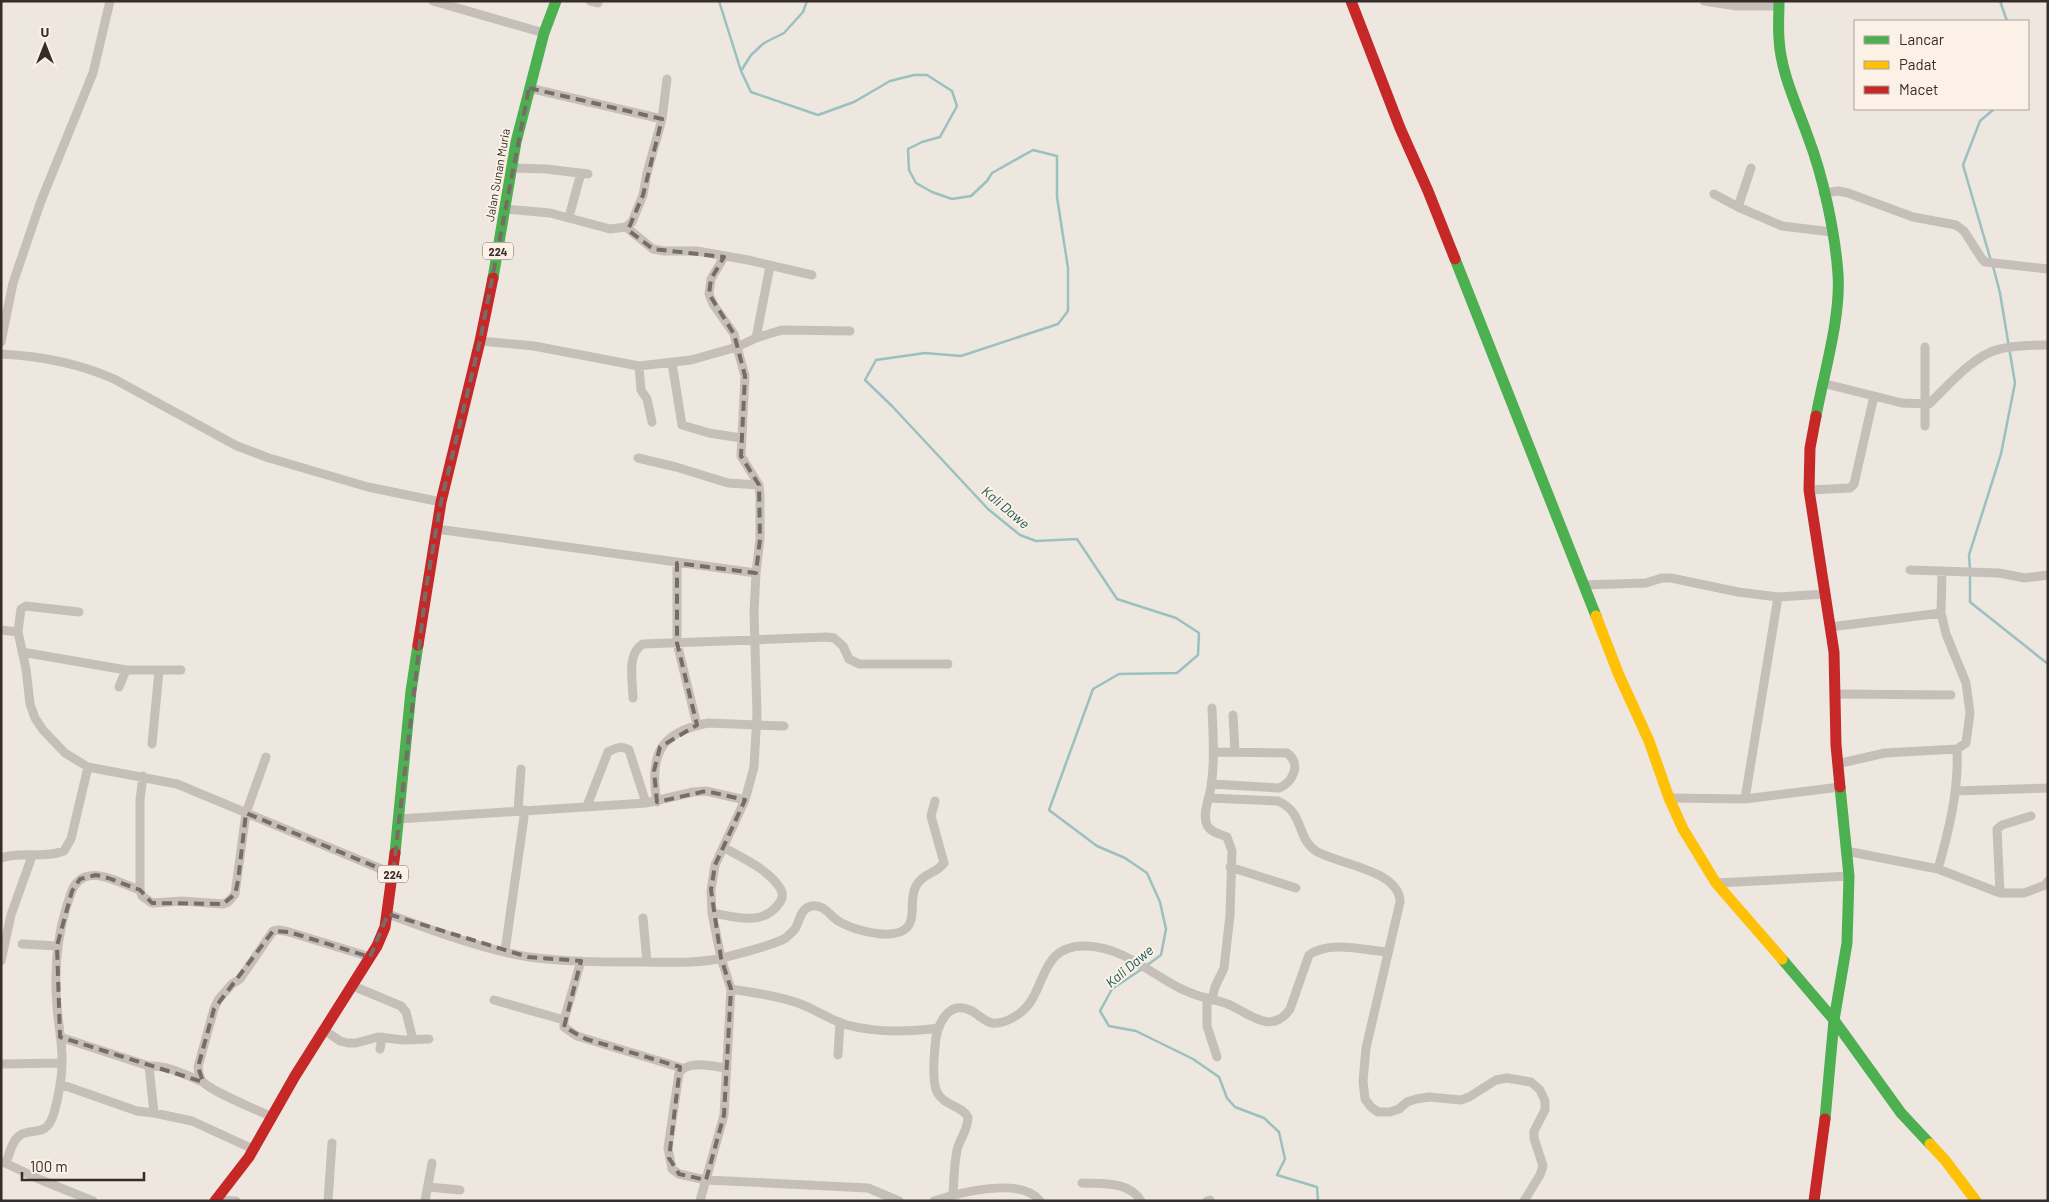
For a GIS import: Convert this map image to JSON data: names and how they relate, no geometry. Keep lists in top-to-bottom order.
{
  "streets": {
    "street": ["Jalan Sunan Muria", "224"]
  },
  "crossings": [
    ["Jalan Sunan Muria", "224"]
  ],
  "water": ["Kali Dawe"],
  "legend": ["Lancar", "Padat", "Macet"],
  "scale_bar": "100 m",
  "north": "top"
}
